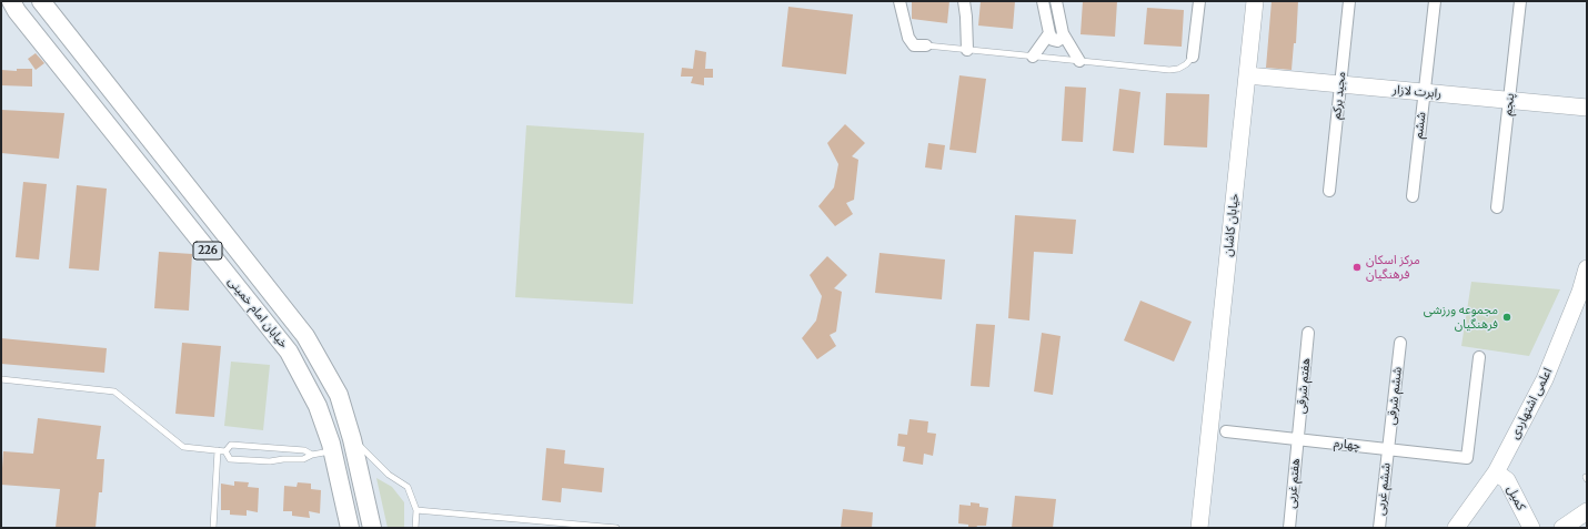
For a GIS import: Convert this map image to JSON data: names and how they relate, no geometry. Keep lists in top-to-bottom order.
{
  "streets": {
    "main road": ["226", "خیابان امام خمینی"],
    "street": [
      "رابرت لازار",
      "مجید برکم",
      "پنجم",
      "ششم",
      "خیابان کاشان",
      "هفتم شرقی",
      "ششم شرقی",
      "اعلمی اشتهاردی",
      "چهارم",
      "هفتم غربی",
      "ششم غربی",
      "کمیل"
    ]
  },
  "crossings": [
    ["رابرت لازار", "مجید برکم"],
    ["رابرت لازار", "پنجم"],
    ["رابرت لازار", "ششم"],
    ["رابرت لازار", "خیابان کاشان"],
    ["هفتم شرقی", "چهارم"],
    ["هفتم شرقی", "هفتم غربی"],
    ["ششم شرقی", "چهارم"],
    ["ششم شرقی", "ششم غربی"],
    ["اعلمی اشتهاردی", "کمیل"],
    ["چهارم", "هفتم غربی"],
    ["چهارم", "ششم غربی"]
  ],
  "places": ["مرکز اسکان فرهنگیان", "مجموعه ورزشی فرهنگیان"]
}
